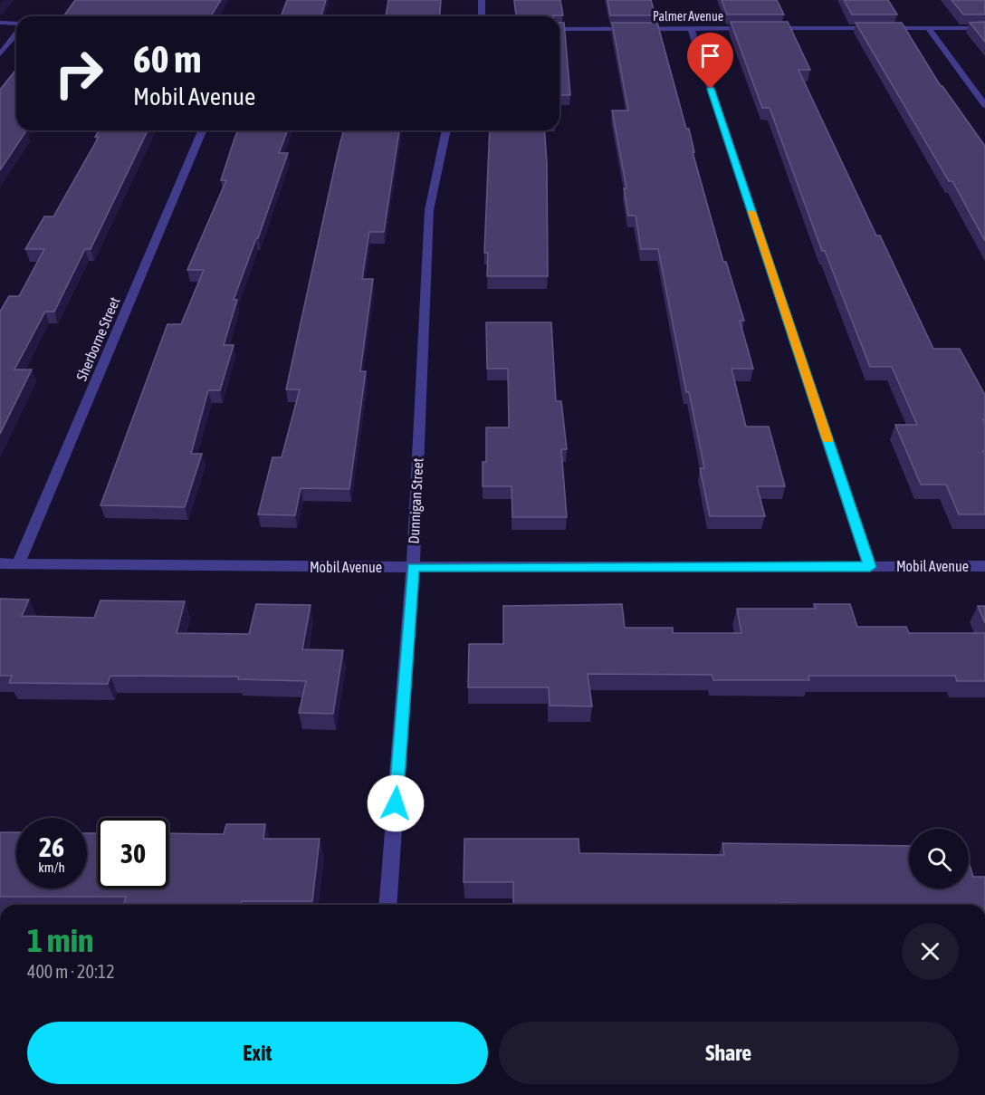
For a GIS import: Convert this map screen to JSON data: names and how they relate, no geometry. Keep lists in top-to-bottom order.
{
  "streets": {
    "street": [
      "Palmer Avenue",
      "Sherborne Street",
      "Dunnigan Street",
      "Mobil Avenue"
    ]
  },
  "crossings": [
    ["Sherborne Street", "Mobil Avenue"],
    ["Dunnigan Street", "Mobil Avenue"]
  ],
  "page": {
    "turn": ["60 m", "Mobil Avenue"],
    "speed": "26 km/h",
    "limit": "30",
    "heading": ["1 min", "400 m · 20:12"],
    "buttons": ["Exit", "Share"]
  }
}
